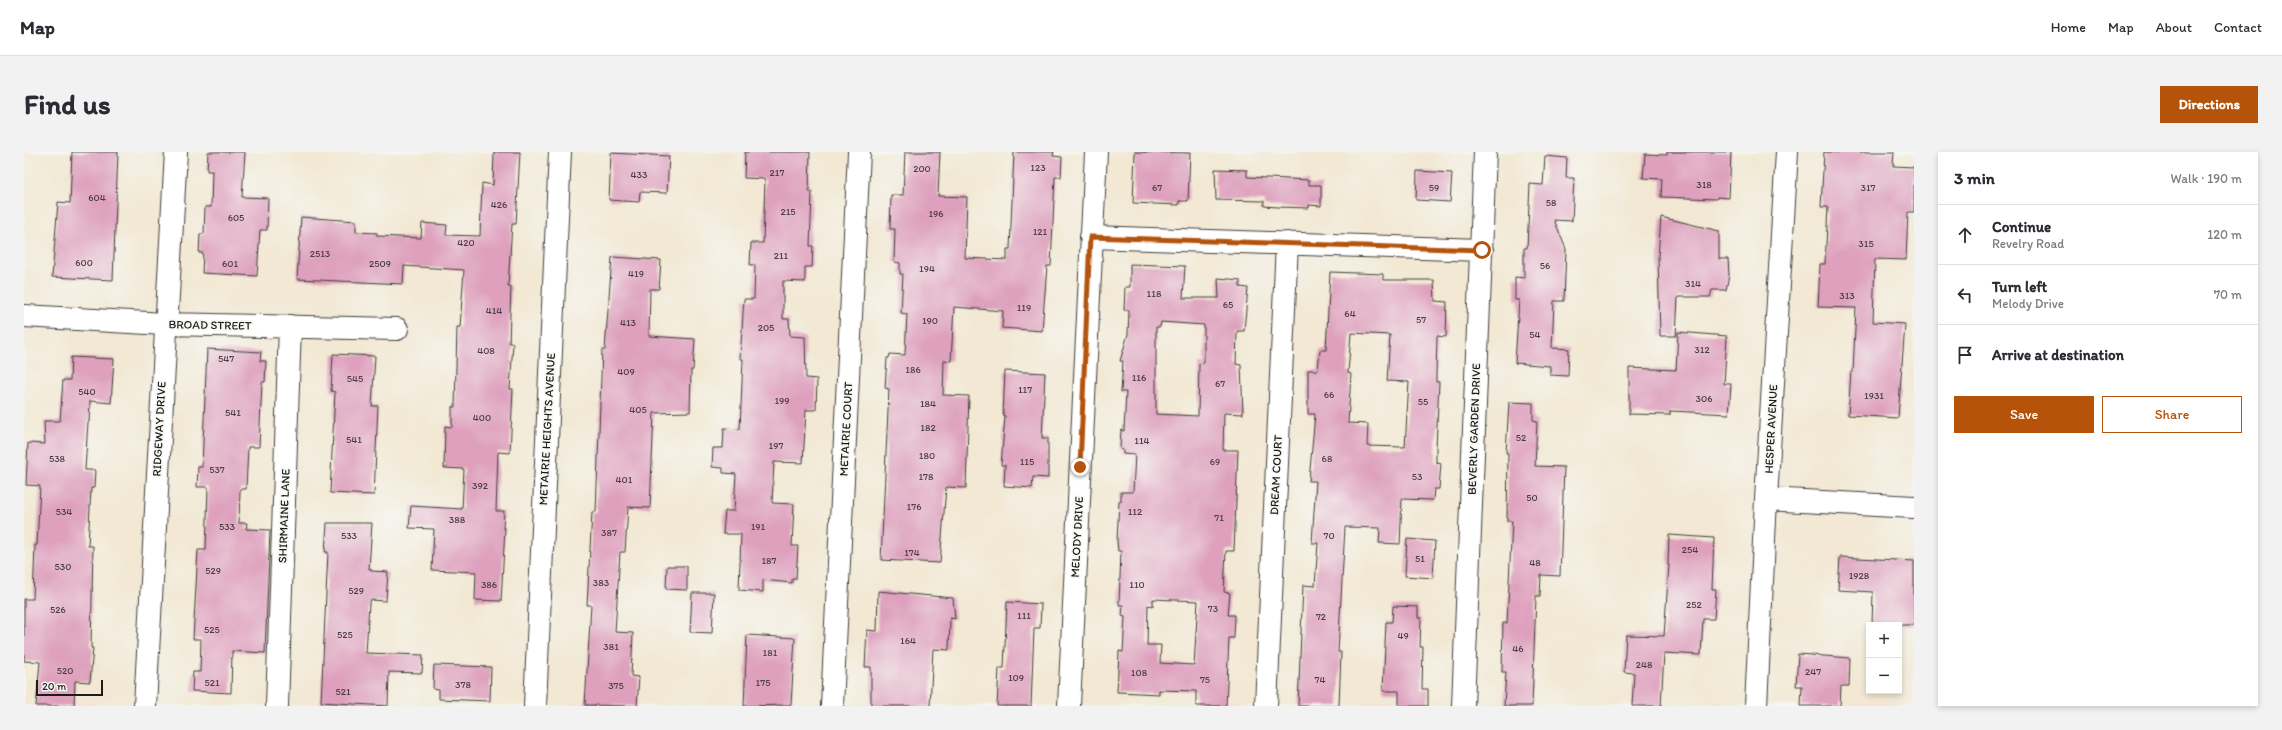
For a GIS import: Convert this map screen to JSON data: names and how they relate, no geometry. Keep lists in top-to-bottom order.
{
  "streets": {
    "street": [
      "BROAD STREET",
      "RIDGEWAY DRIVE",
      "METAIRIE HEIGHTS AVENUE",
      "METAIRIE COURT",
      "BEVERLY GARDEN DRIVE",
      "HESPER AVENUE",
      "DREAM COURT",
      "SHIRMAINE LANE",
      "MELODY DRIVE"
    ]
  },
  "crossings": [
    ["BROAD STREET", "RIDGEWAY DRIVE"],
    ["BROAD STREET", "SHIRMAINE LANE"]
  ],
  "house_numbers": [
    "123",
    "200",
    "217",
    "433",
    "318",
    "67",
    "59",
    "317",
    "604",
    "58",
    "426",
    "215",
    "196",
    "605",
    "121",
    "420",
    "315",
    "2513",
    "211",
    "600",
    "601",
    "2509",
    "56",
    "194",
    "419",
    "314",
    "118",
    "313",
    "65",
    "119",
    "414",
    "64",
    "57",
    "190",
    "413",
    "205",
    "54",
    "312",
    "408",
    "547",
    "186",
    "409",
    "116",
    "545",
    "67",
    "117",
    "540",
    "66",
    "1931",
    "306",
    "199",
    "55",
    "184",
    "405",
    "541",
    "400",
    "182",
    "52",
    "541",
    "114",
    "197",
    "180",
    "538",
    "68",
    "115",
    "69",
    "537",
    "178",
    "53",
    "401",
    "392",
    "50",
    "176",
    "534",
    "112",
    "71",
    "388",
    "533",
    "191",
    "387",
    "533",
    "70",
    "254",
    "174",
    "51",
    "187",
    "48",
    "530",
    "529",
    "1928",
    "383",
    "386",
    "110",
    "529",
    "252",
    "73",
    "526",
    "111",
    "72",
    "525",
    "525",
    "49",
    "164",
    "381",
    "46",
    "181",
    "248",
    "520",
    "247",
    "108",
    "109",
    "75",
    "74",
    "521",
    "175",
    "378",
    "375",
    "521"
  ],
  "scale_bar": "20 m",
  "page": {
    "header": "Map",
    "nav": [
      "Home",
      "Map",
      "About",
      "Contact"
    ],
    "buttons": [
      "Directions",
      ["Save", "Share"]
    ],
    "title": "Find us",
    "heading": ["3 min", "Walk · 190 m"],
    "list": [
      ["Continue", "Revelry Road", "120 m"],
      ["Turn left", "Melody Drive", "70 m"],
      "Arrive at destination"
    ],
    "map_buttons": ["+", "−"],
    "scale": "20 m"
  }
}
